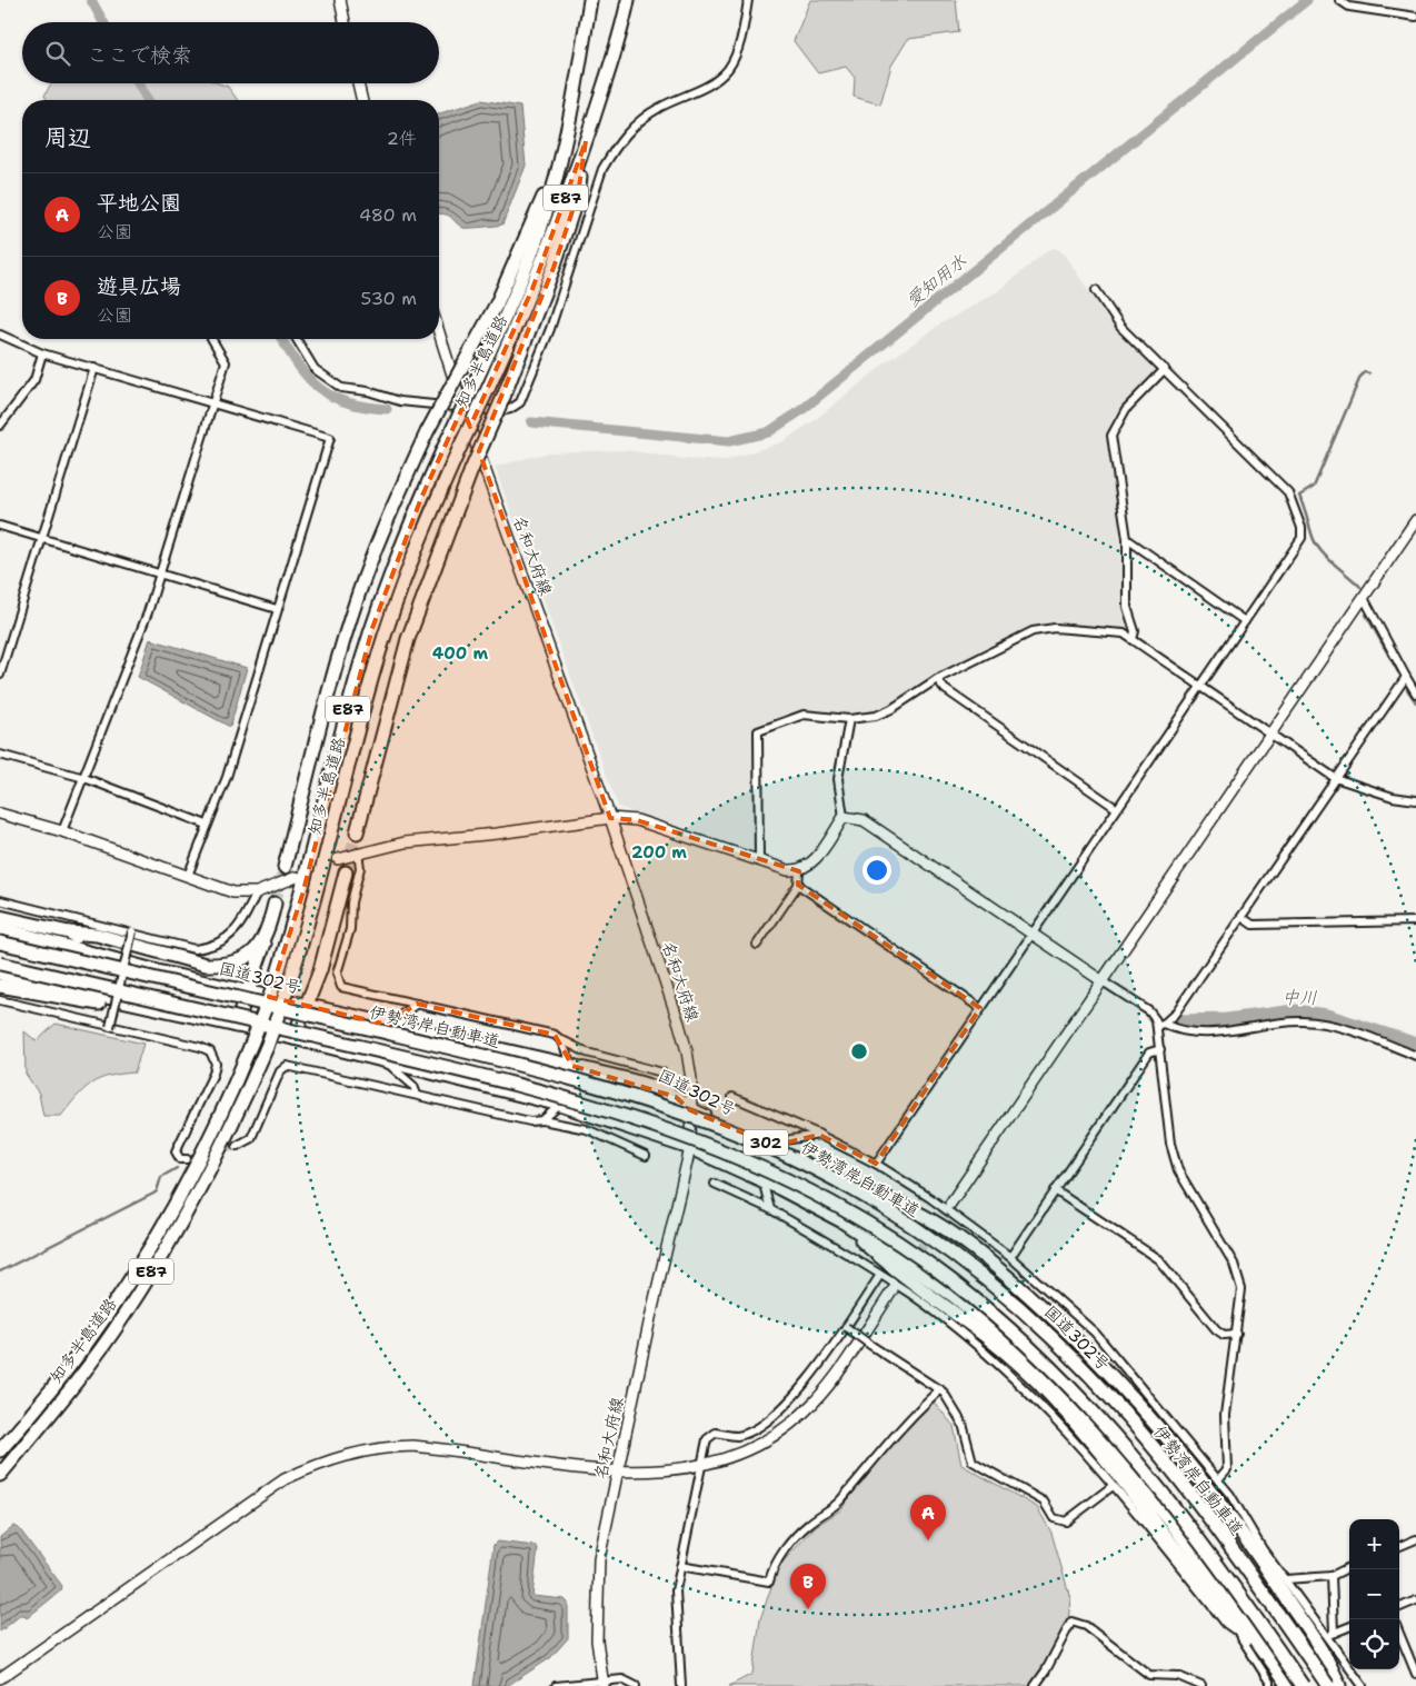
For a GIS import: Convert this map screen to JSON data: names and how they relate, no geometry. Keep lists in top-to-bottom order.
{
  "streets": {
    "highway": [
      "E87",
      "知多半島道路",
      "国道302号",
      "伊勢湾岸自動車道",
      "302"
    ],
    "street": ["名和大府線"]
  },
  "crossings": [
    ["名和大府線", "国道302号"],
    ["名和大府線", "302"]
  ],
  "water": ["愛知用水", "中川"],
  "page": {
    "search": "ここで検索",
    "heading": ["周辺", "2件"],
    "list": [
      {
        "mark": "A",
        "name": "平地公園",
        "note": "公園",
        "value": "480 m"
      },
      {
        "mark": "B",
        "name": "遊具広場",
        "note": "公園",
        "value": "530 m"
      }
    ],
    "pins": ["A", "B"],
    "map_buttons": ["+", "−"]
  },
  "rings": ["400 m", "200 m"]
}
